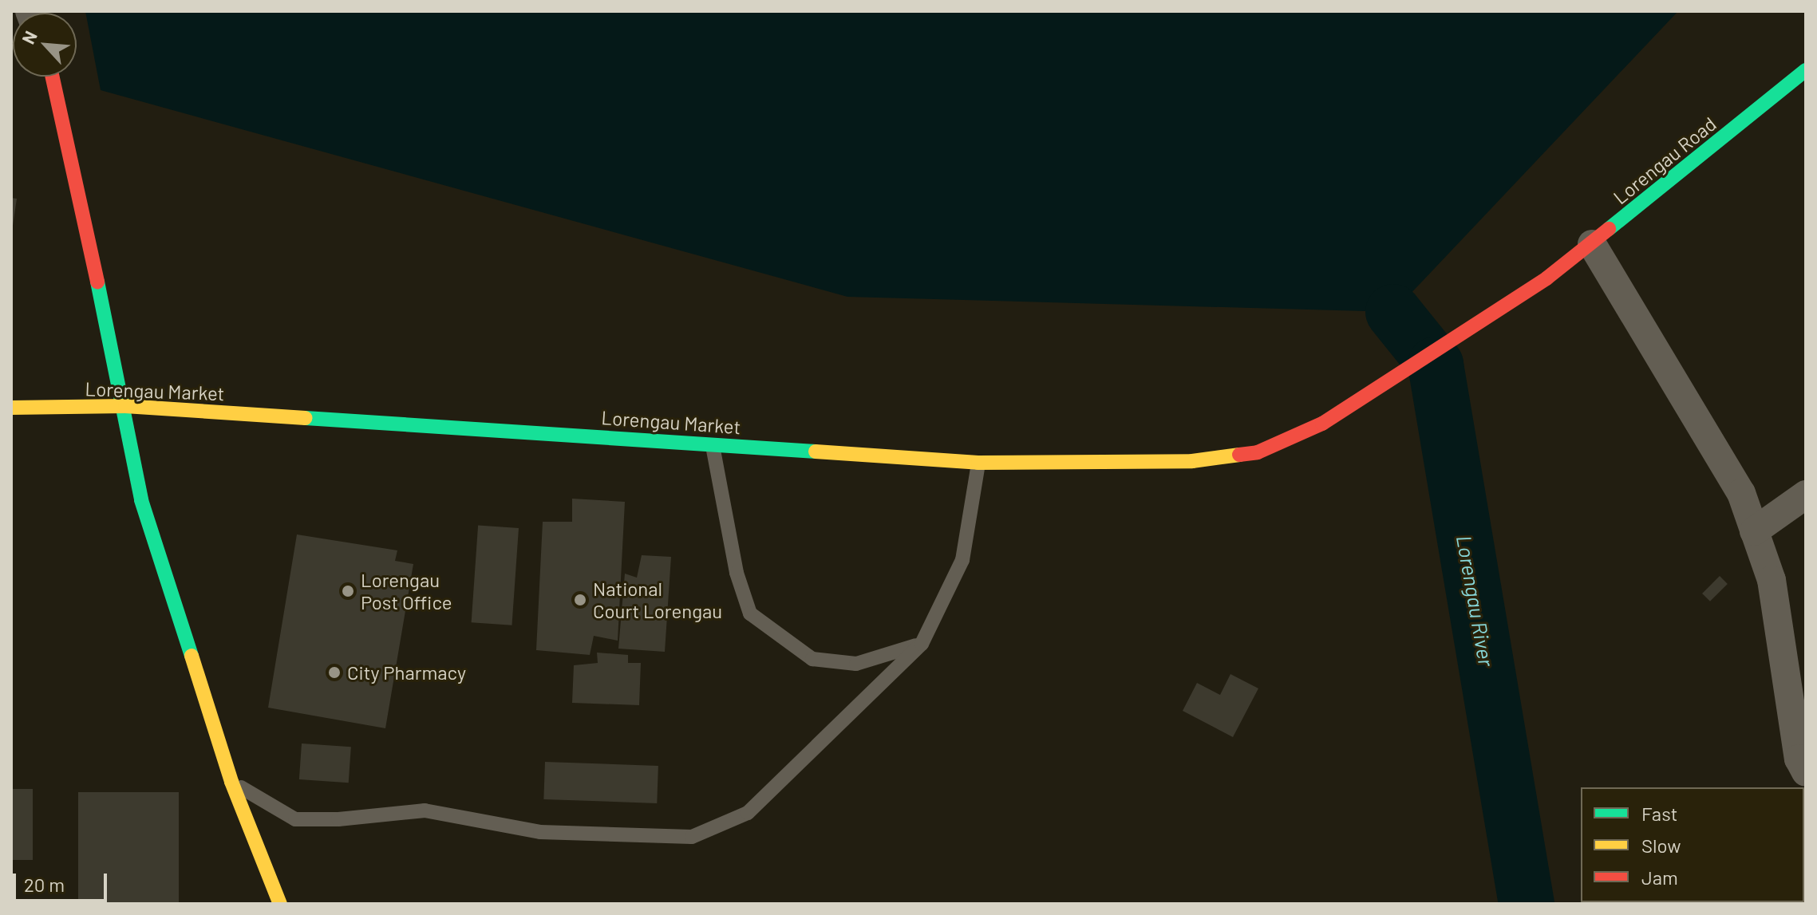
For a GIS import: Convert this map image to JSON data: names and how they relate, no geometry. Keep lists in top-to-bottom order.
{
  "streets": {
    "main road": ["Lorengau Road", "Lorengau Market"]
  },
  "crossings": [
    ["Lorengau Road", "Lorengau Market"]
  ],
  "water": ["Lorengau River"],
  "places": ["Lorengau Post Office", "National Court Lorengau", "City Pharmacy"],
  "legend": ["Fast", "Slow", "Jam"],
  "scale_bar": "20 m",
  "north": "top left"
}
